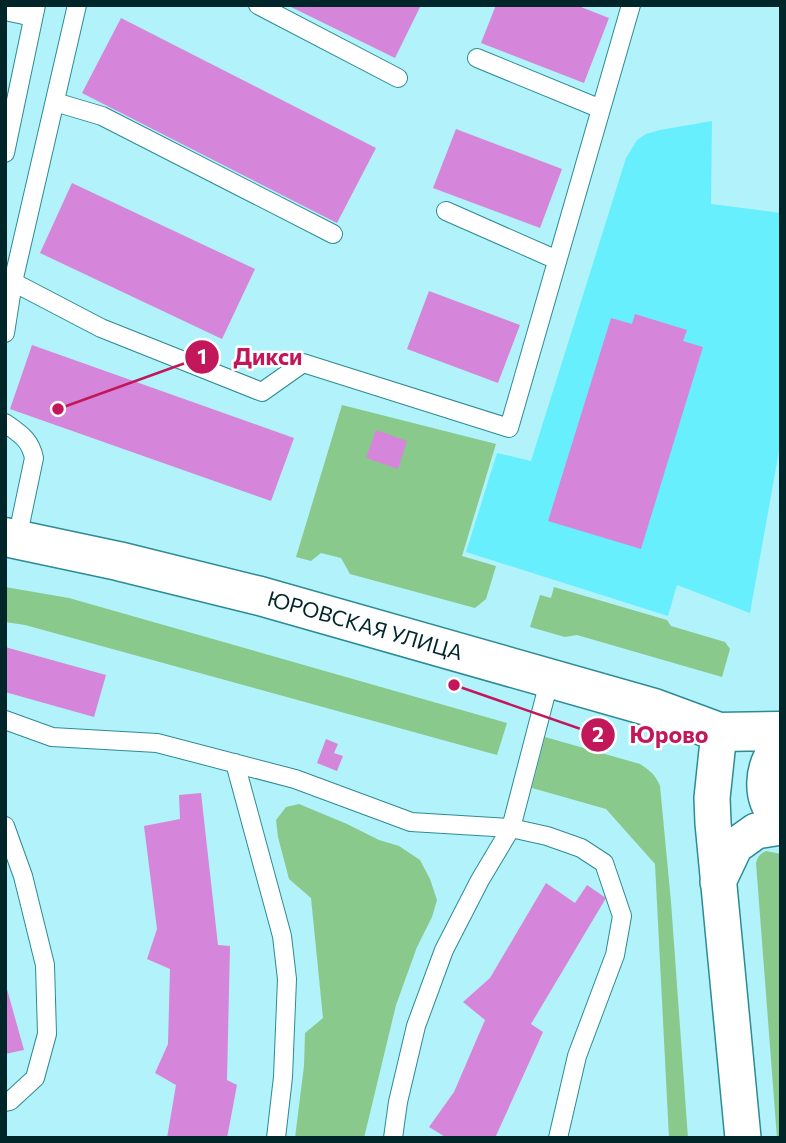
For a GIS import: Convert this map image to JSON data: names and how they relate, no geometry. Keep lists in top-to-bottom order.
{
  "streets": {
    "street": ["ЮРОВСКАЯ УЛИЦА"]
  },
  "places": ["Дикси", "Юрово"]
}
